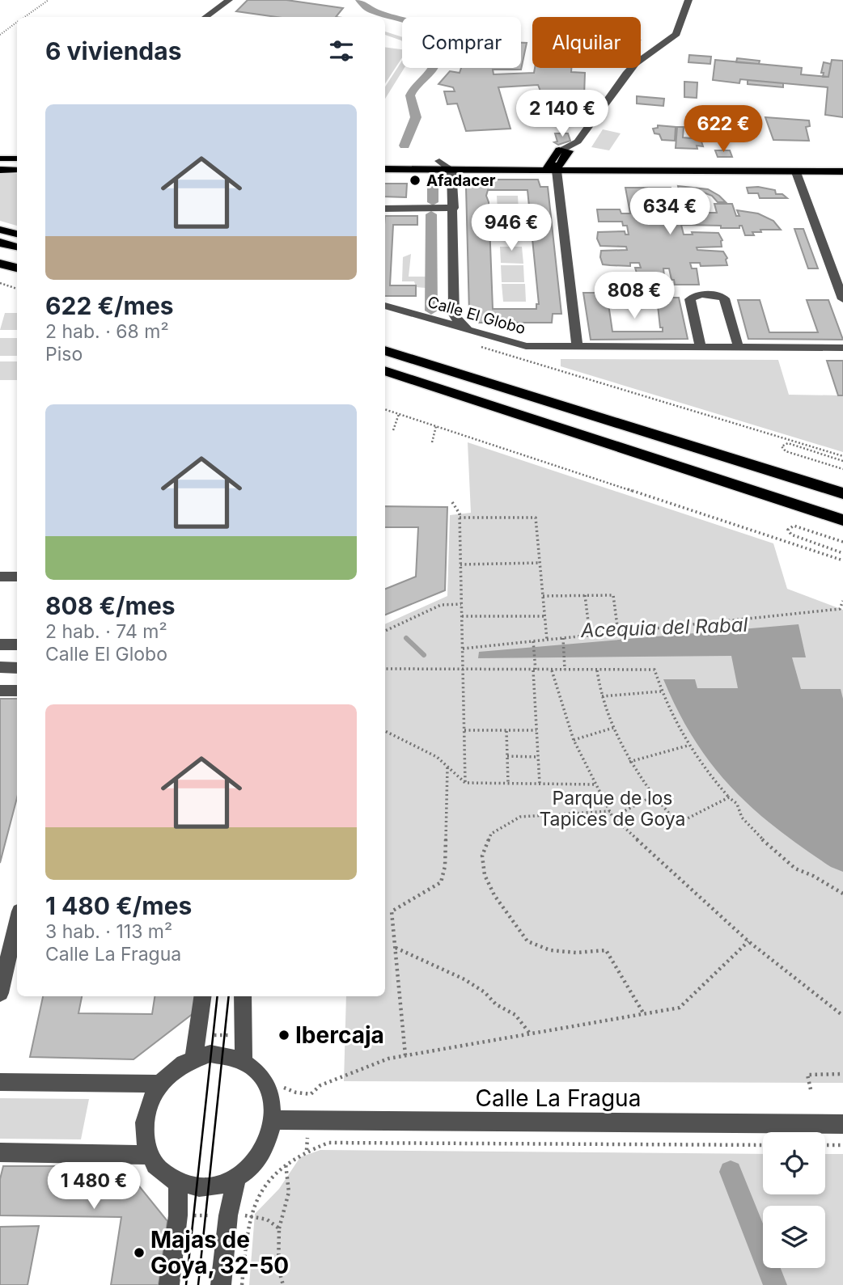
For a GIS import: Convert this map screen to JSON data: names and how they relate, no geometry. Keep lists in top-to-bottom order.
{
  "streets": {
    "street": ["Calle El Globo", "Calle La Fragua"]
  },
  "water": ["Acequia del Rabal"],
  "parks": ["Parque de los Tapices de Goya"],
  "places": ["Afadacer", "Ibercaja", "Majas de Goya, 32-50"],
  "page": {
    "chip": ["Comprar", "Alquilar"],
    "heading": "6 viviendas",
    "list": [
      {
        "name": "622 €/mes",
        "note": "2 hab. · 68 m² · Piso"
      },
      {
        "name": "808 €/mes",
        "note": "2 hab. · 74 m² · Calle El Globo"
      },
      {
        "name": "1 480 €/mes",
        "note": "3 hab. · 113 m² · Calle La Fragua"
      }
    ],
    "price": [
      "2 140 €",
      "622 €",
      "634 €",
      "946 €",
      "808 €",
      "1 480 €"
    ]
  }
}
